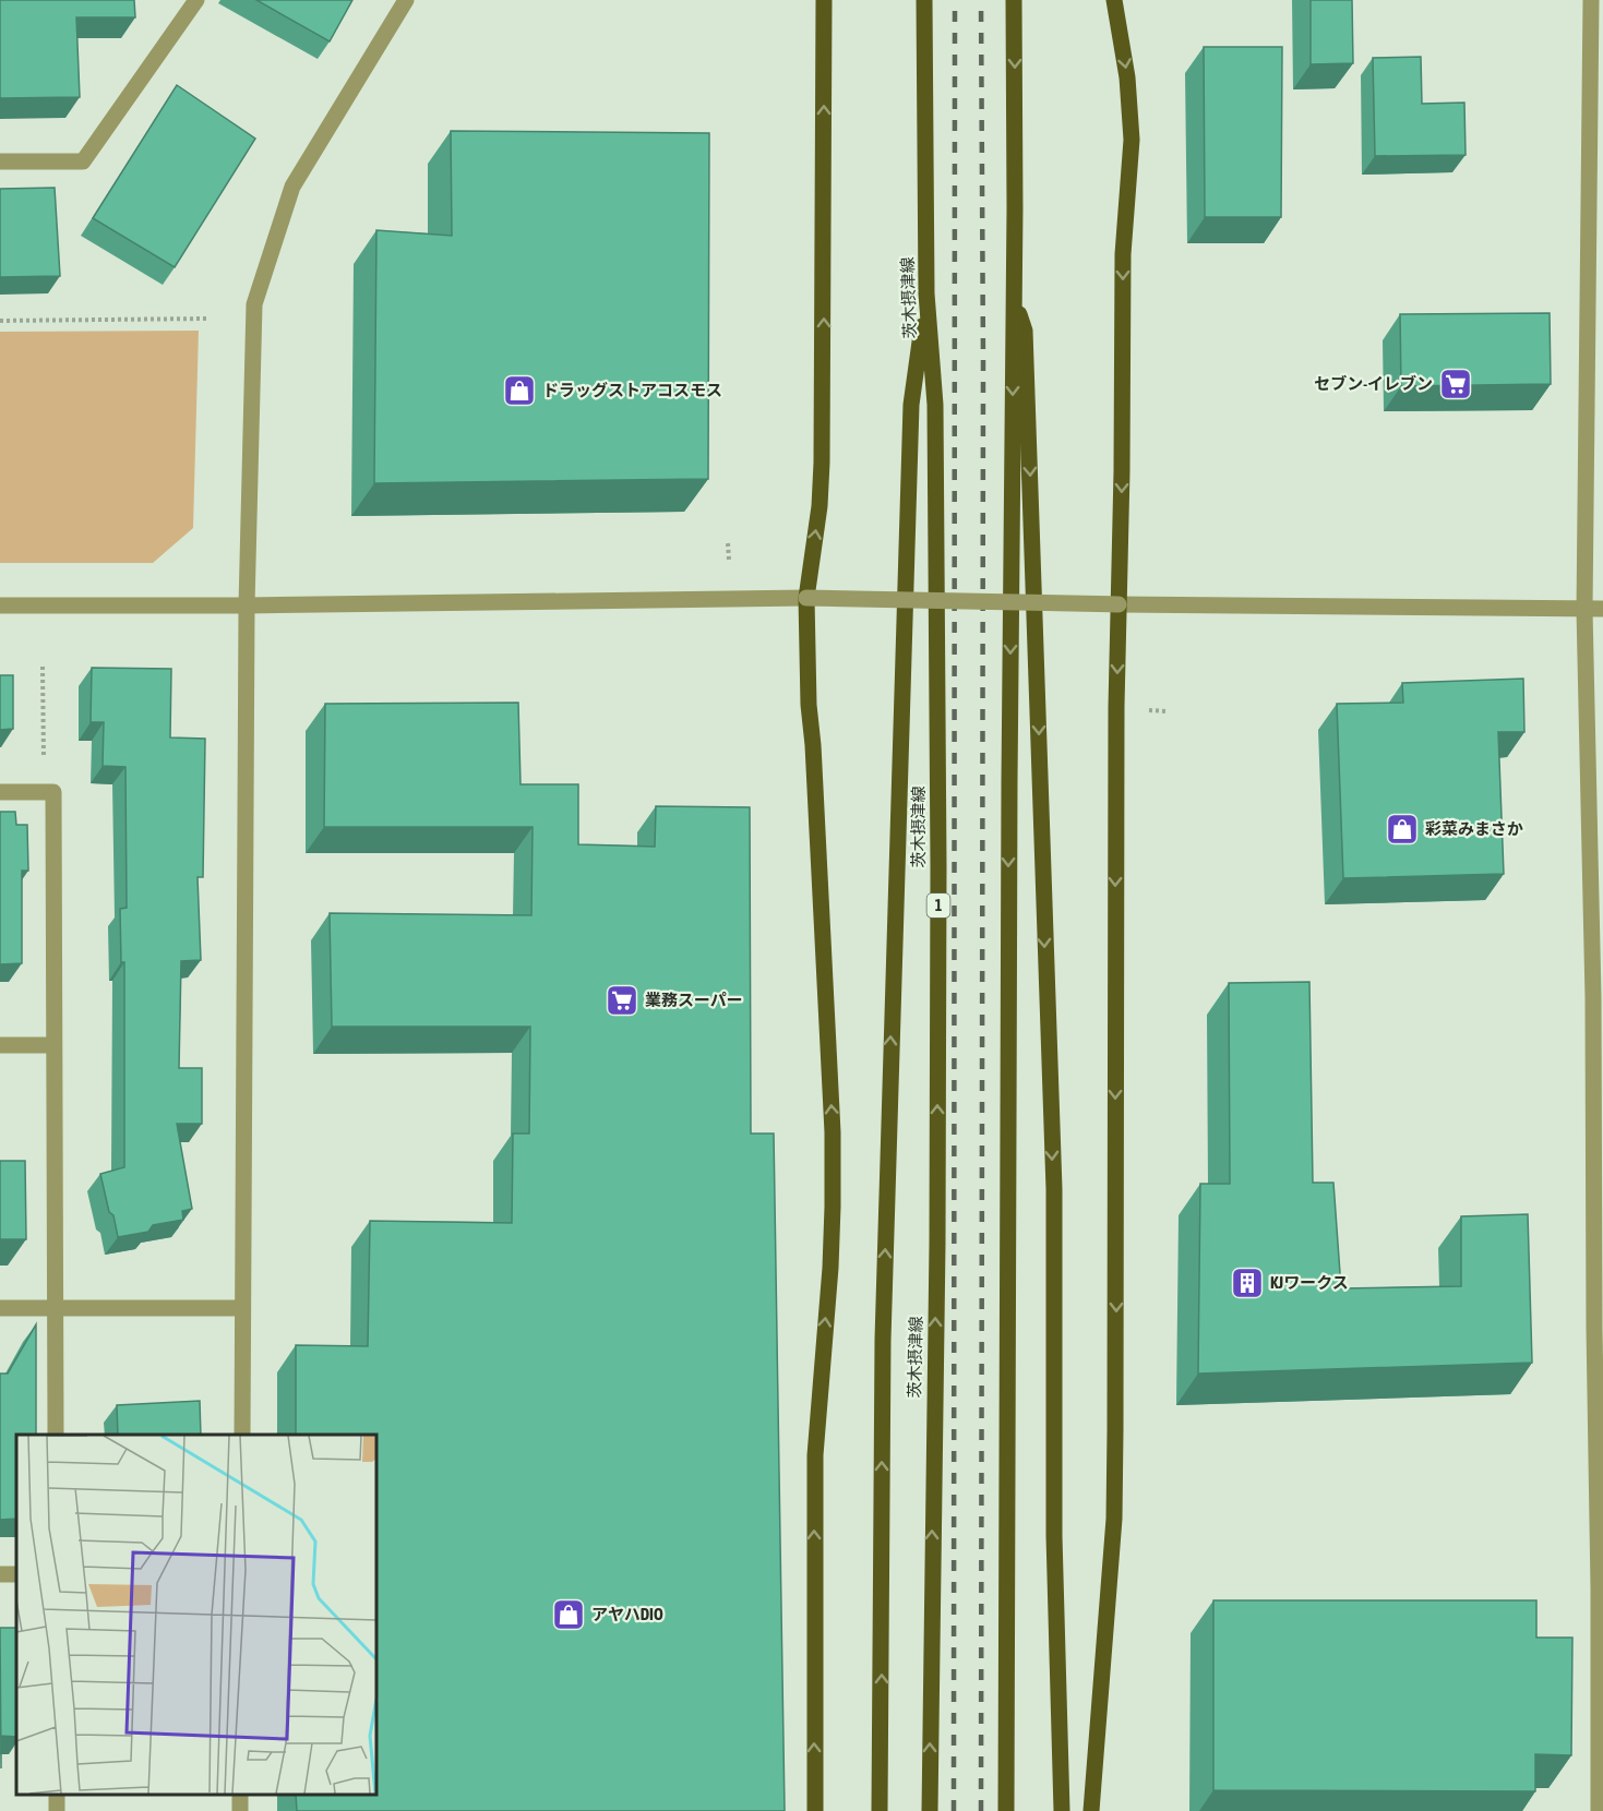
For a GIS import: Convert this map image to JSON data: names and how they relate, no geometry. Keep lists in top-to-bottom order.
{
  "streets": {
    "main road": ["茨木摂津線", "1"]
  },
  "places": {
    "supermarket": ["セブン-イレブン", "業務スーパー"],
    "shop": ["ドラッグストアコスモス", "彩菜みまさか", "アヤハDIO"],
    "building": ["KJワークス"]
  }
}
